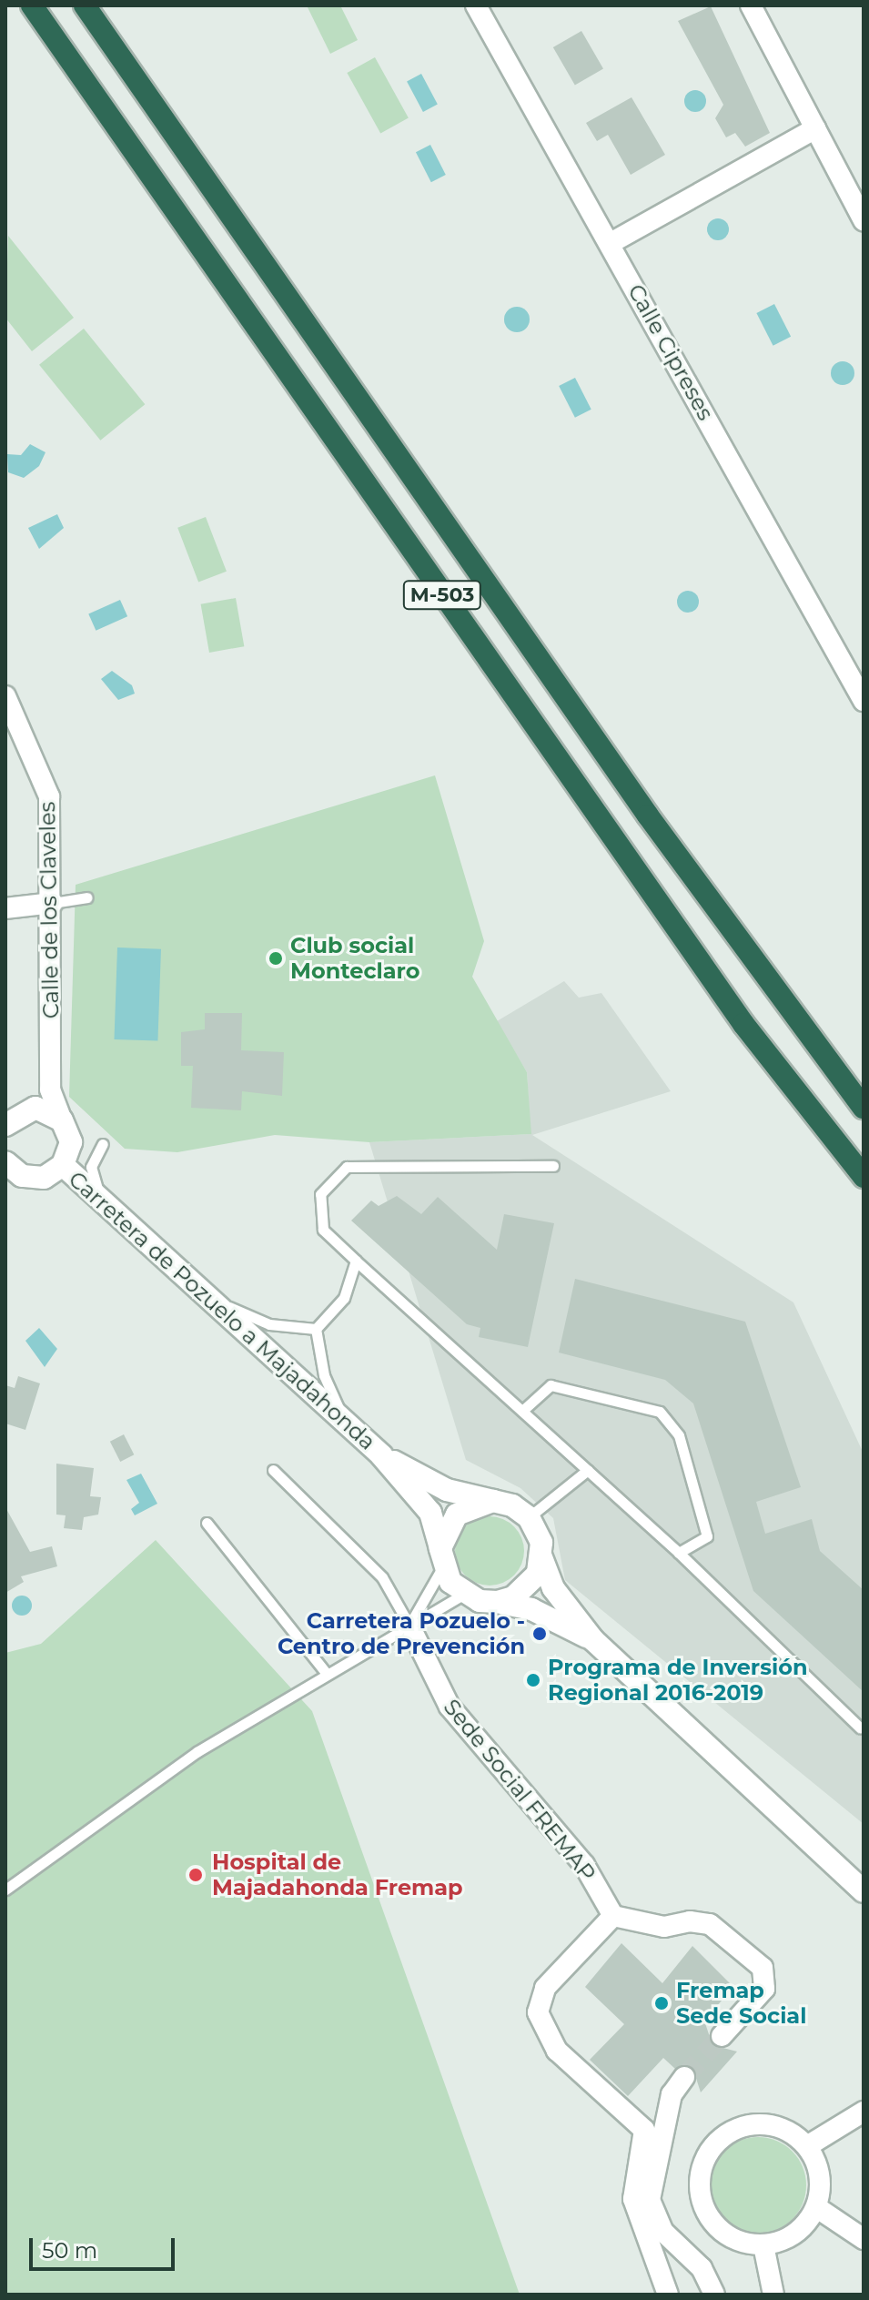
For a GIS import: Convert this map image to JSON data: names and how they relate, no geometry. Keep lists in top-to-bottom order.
{
  "streets": {
    "highway": ["M-503"],
    "street": [
      "Calle Cipreses",
      "Calle de los Claveles",
      "Carretera de Pozuelo a Majadahonda",
      "Sede Social FREMAP"
    ]
  },
  "places": [
    "Club social Monteclaro",
    "Carretera Pozuelo - Centro de Prevención",
    "Programa de Inversión Regional 2016-2019",
    "Hospital de Majadahonda Fremap",
    "Fremap Sede Social"
  ],
  "scale_bar": "50 m"
}
